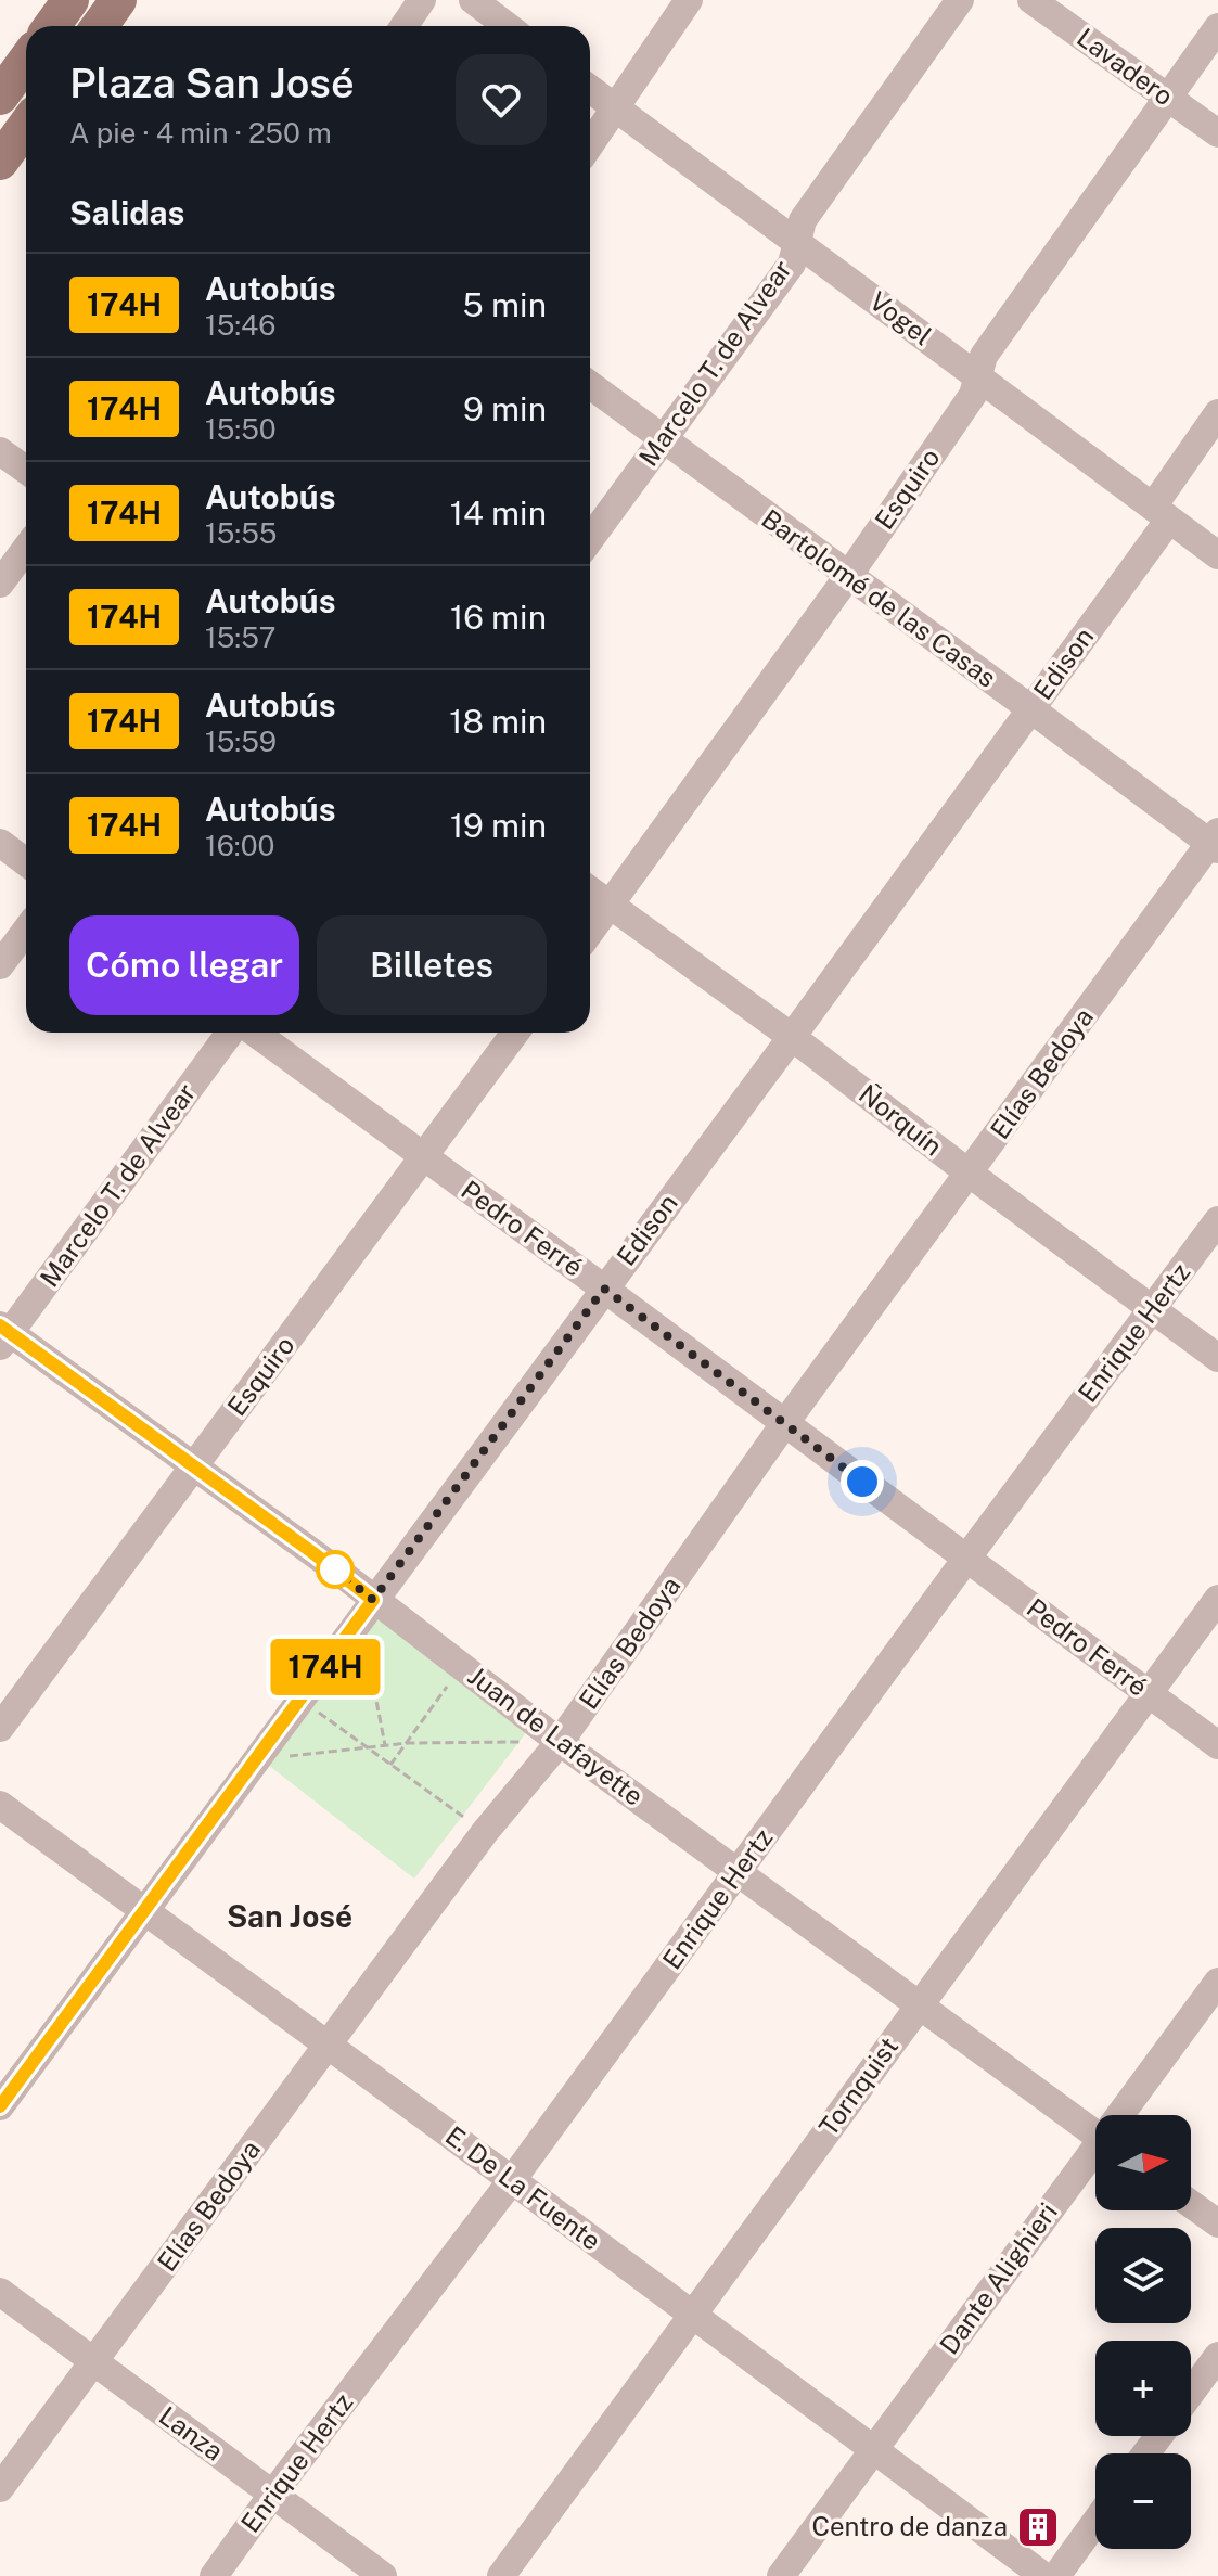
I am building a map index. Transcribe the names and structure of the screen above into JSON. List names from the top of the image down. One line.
{"streets":{"street":["Lavadero","Vogel","Marcelo T. de Alvear","Esquiro","Bartolomé de las Casas","Edison","Elías Bedoya","Ñorquín","Pedro Ferré","Enrique Hertz","Juan de Lafayette","Tornquist","E. De La Fuente","Dante Alighieri","Lanza"]},"crossings":[["Lavadero","Esquiro"],["Vogel","Marcelo T. de Alvear"],["Vogel","Esquiro"],["Vogel","Edison"],["Marcelo T. de Alvear","Bartolomé de las Casas"],["Marcelo T. de Alvear","Juan de Lafayette"],["Esquiro","Bartolomé de las Casas"],["Esquiro","Ñorquín"],["Esquiro","Pedro Ferré"],["Esquiro","Juan de Lafayette"],["Bartolomé de las Casas","Edison"],["Bartolomé de las Casas","Elías Bedoya"],["Edison","Ñorquín"],["Edison","Pedro Ferré"],["Edison","Juan de Lafayette"],["Edison","E. De La Fuente"],["Elías Bedoya","Ñorquín"],["Elías Bedoya","Pedro Ferré"],["Elías Bedoya","Juan de Lafayette"],["Elías Bedoya","E. De La Fuente"],["Elías Bedoya","Lanza"],["Ñorquín","Enrique Hertz"],["Pedro Ferré","Enrique Hertz"],["Pedro Ferré","Tornquist"],["Enrique Hertz","Juan de Lafayette"],["Enrique Hertz","E. De La Fuente"],["Enrique Hertz","Lanza"],["Juan de Lafayette","Tornquist"],["Tornquist","E. De La Fuente"],["E. De La Fuente","Dante Alighieri"]],"districts":["San José"],"places":{"building":["Centro de danza"]},"lines":["bus line 174H"],"north":"right","page":{"on_map":"174H","heading":[["Plaza San José","A pie · 4 min · 250 m"],"Salidas"],"list":[{"mark":"174H","name":"Autobús","note":"15:46","value":"5 min"},{"mark":"174H","name":"Autobús","note":"15:50","value":"9 min"},{"mark":"174H","name":"Autobús","note":"15:55","value":"14 min"},{"mark":"174H","name":"Autobús","note":"15:57","value":"16 min"},{"mark":"174H","name":"Autobús","note":"15:59","value":"18 min"},{"mark":"174H","name":"Autobús","note":"16:00","value":"19 min"}],"buttons":["Cómo llegar","Billetes"],"map_buttons":["+","−"]}}
